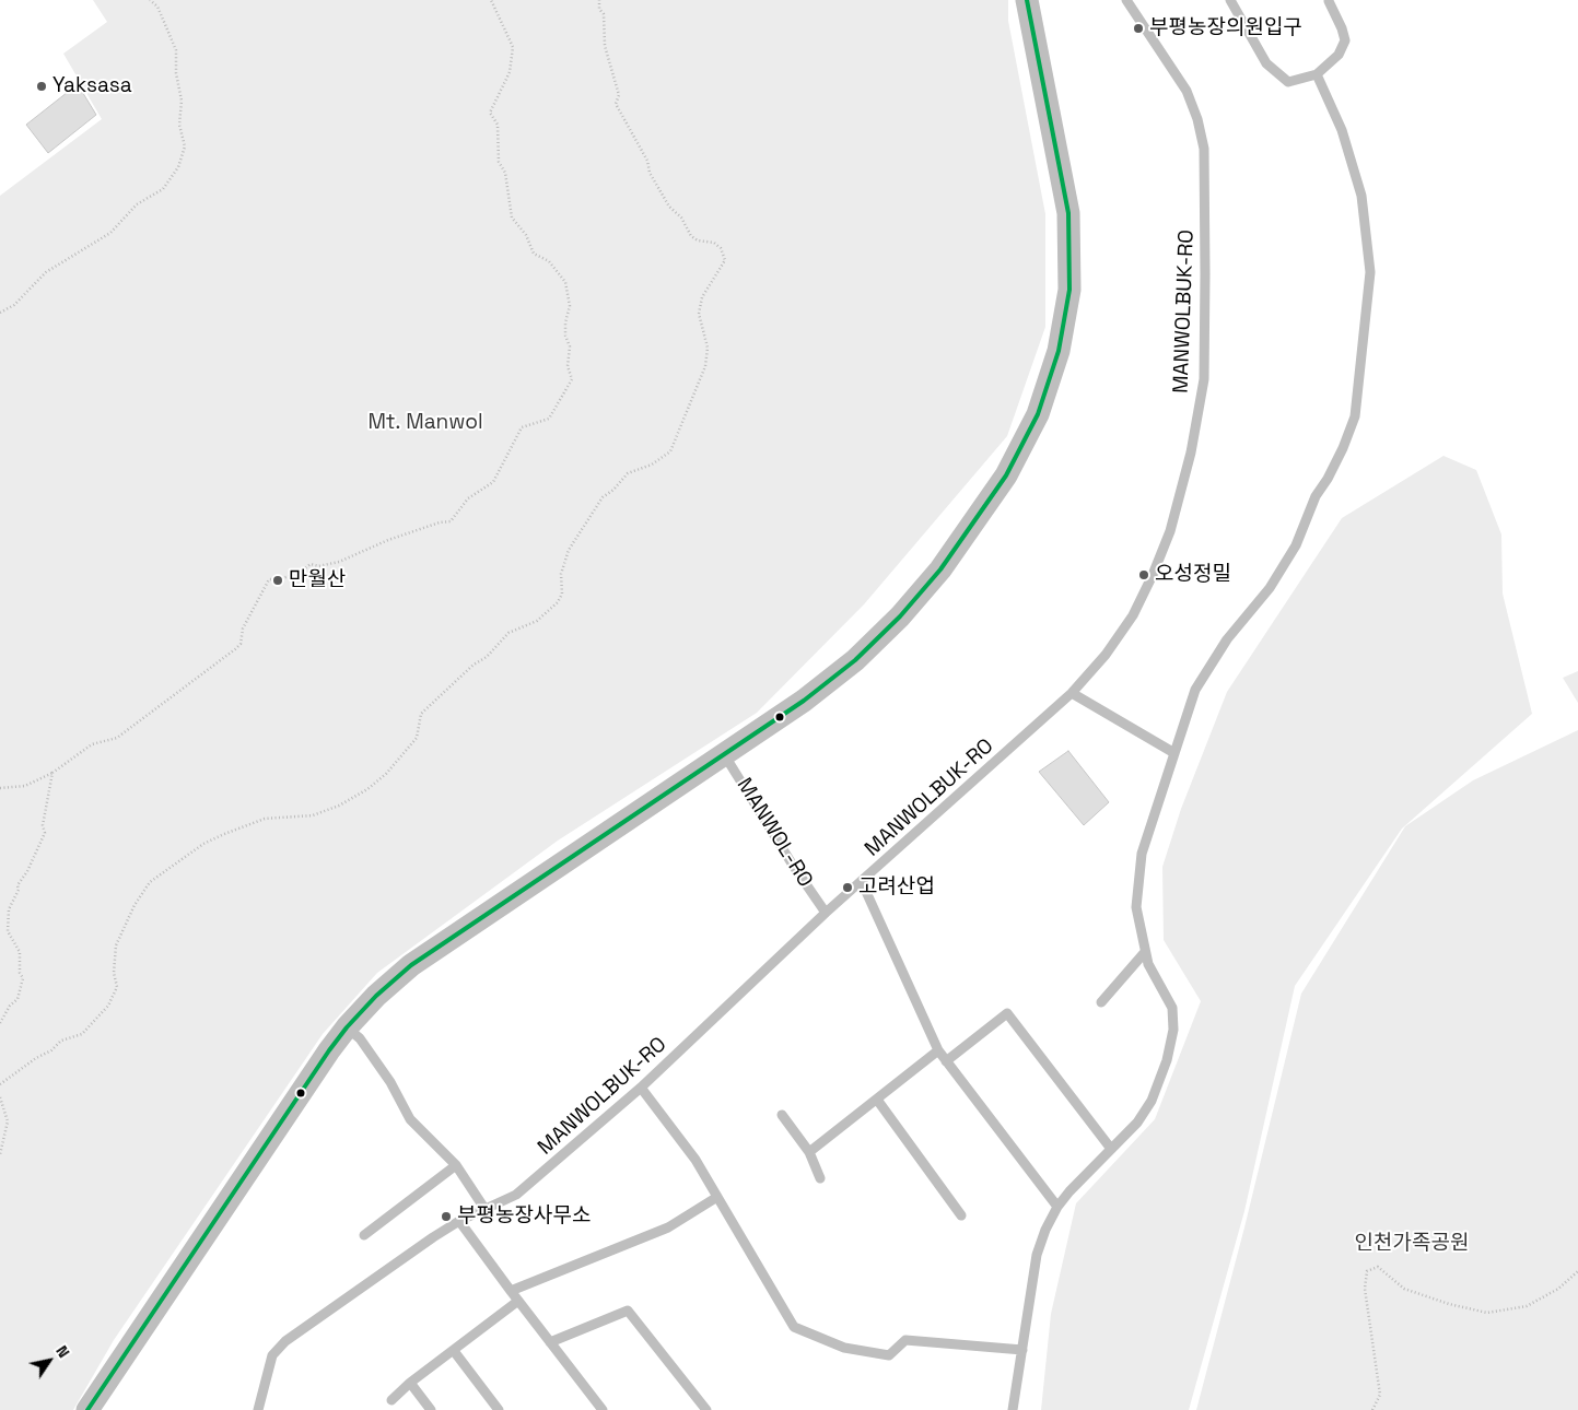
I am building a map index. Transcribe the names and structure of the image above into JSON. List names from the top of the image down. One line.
{"streets":{"lane":["MANWOLBUK-RO","MANWOL-RO"]},"crossings":[["MANWOLBUK-RO","MANWOL-RO"]],"parks":["Mt. Manwol","인천가족공원"],"places":["부평농장의원입구","Yaksasa","오성정밀","만월산","고려산업","부평농장사무소"],"north":"top right"}
